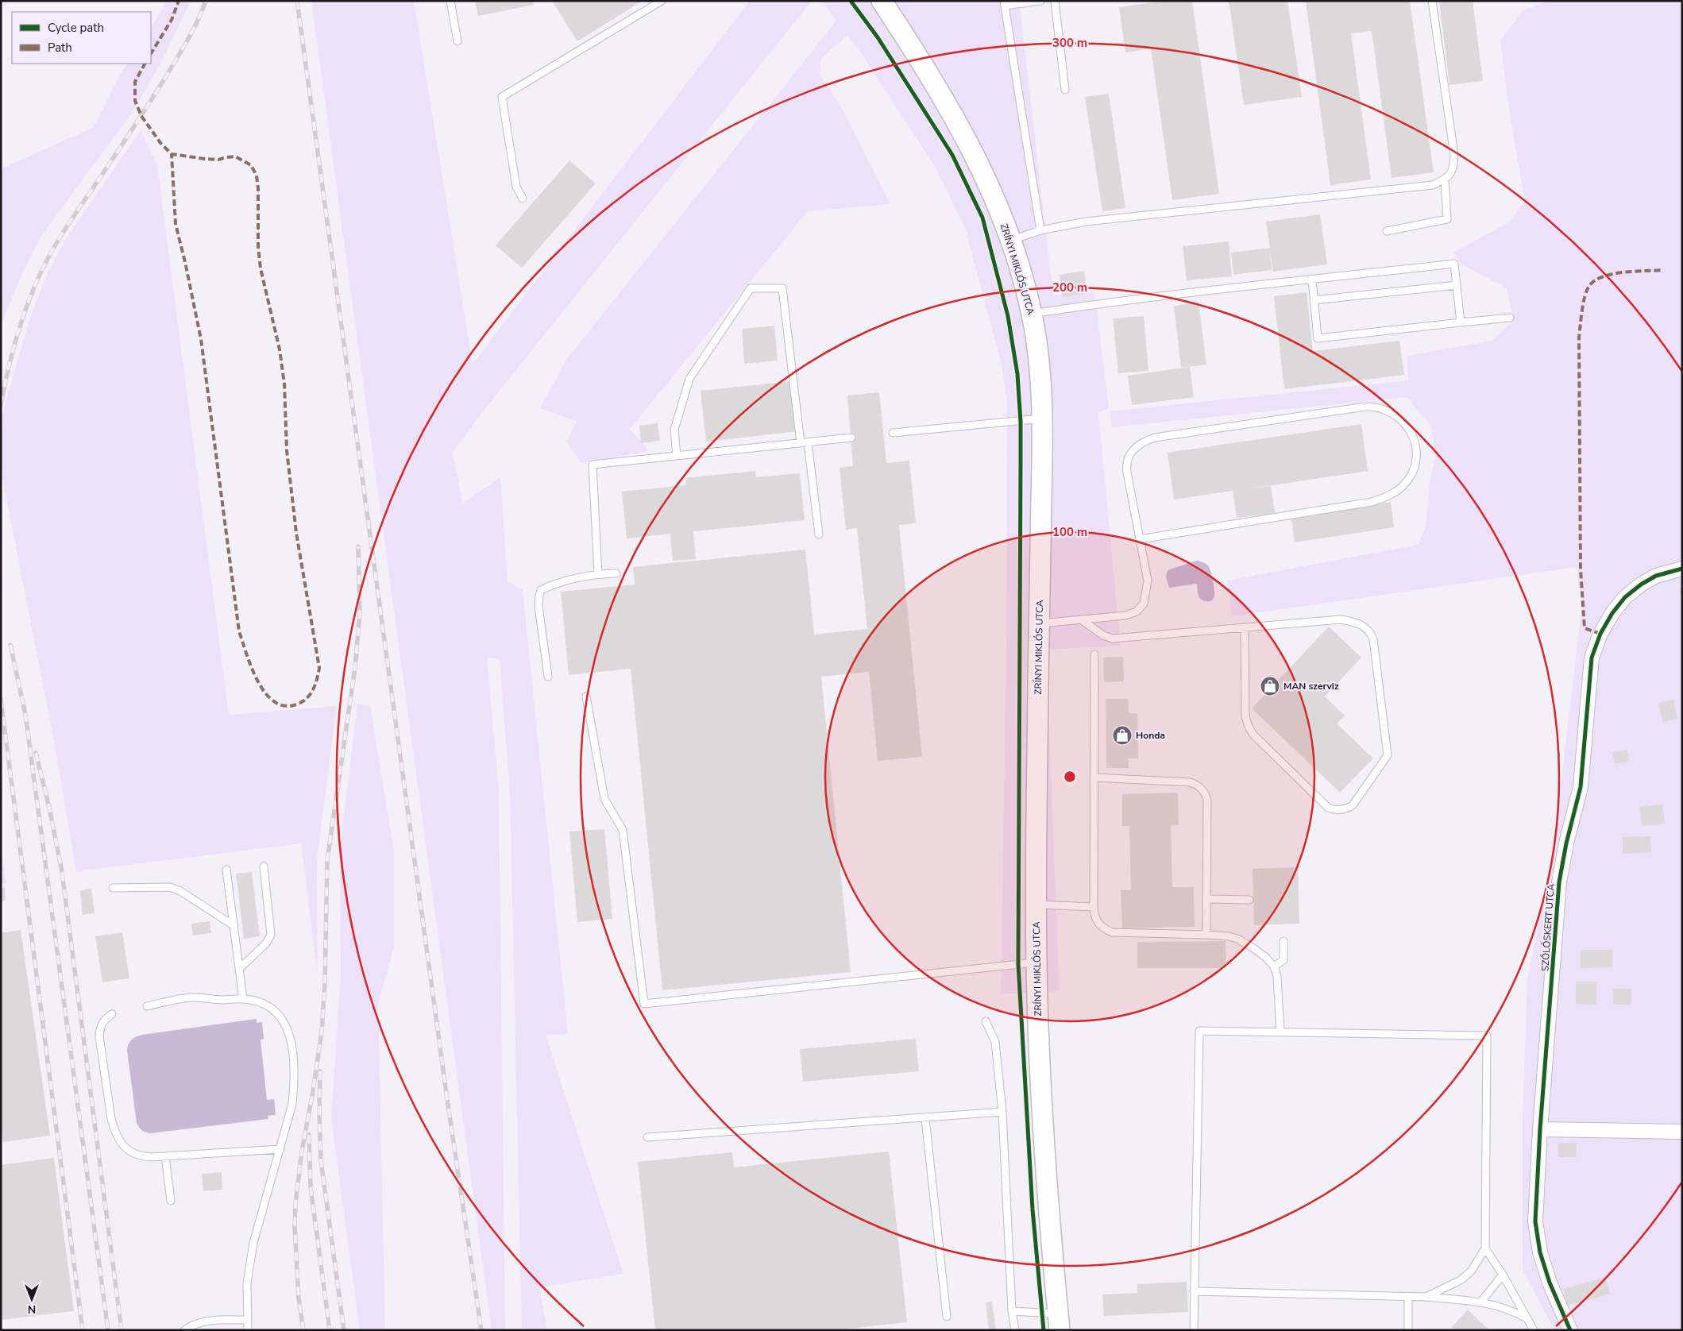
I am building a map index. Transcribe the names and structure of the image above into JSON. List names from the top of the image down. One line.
{"streets":{"main road":["ZRÍNYI MIKLÓS UTCA"],"street":["SZŐLŐSKERT UTCA"]},"places":{"shop":["MAN szerviz","Honda"]},"legend":["Cycle path","Path"],"north":"bottom","rings":["300 m","200 m","100 m"]}
